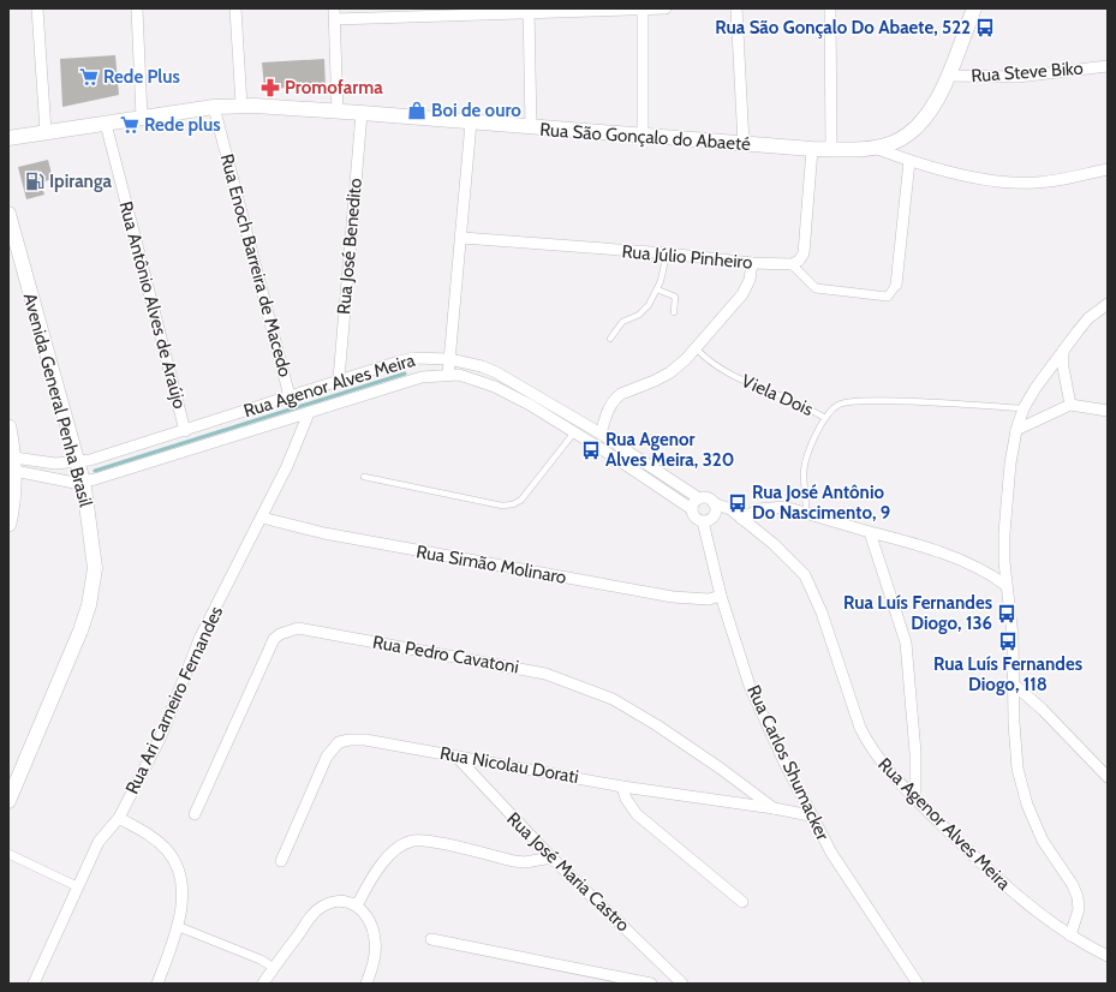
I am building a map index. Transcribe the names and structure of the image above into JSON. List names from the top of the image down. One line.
{"streets":{"street":["Rua Steve Biko","Rua São Gonçalo do Abaeté","Rua José Benedito","Rua Júlio Pinheiro","Rua Enoch Barreira de Macedo","Rua Antônio Alves de Araújo","Rua Agenor Alves Meira","Avenida General Penha Brasil","Rua Simão Molinaro","Rua Pedro Cavatoni","Rua Ari Carneiro Fernandes","Rua Carlos Shumacker","Rua Nicolau Dorati","Rua José Maria Castro"],"lane":["Viela Dois"]},"crossings":[["Rua Steve Biko","Rua São Gonçalo do Abaeté"],["Rua São Gonçalo do Abaeté","Rua José Benedito"],["Rua São Gonçalo do Abaeté","Rua Enoch Barreira de Macedo"],["Rua São Gonçalo do Abaeté","Rua Antônio Alves de Araújo"],["Rua José Benedito","Rua Agenor Alves Meira"],["Rua Enoch Barreira de Macedo","Rua Agenor Alves Meira"],["Rua Antônio Alves de Araújo","Rua Agenor Alves Meira"],["Rua Agenor Alves Meira","Avenida General Penha Brasil"],["Rua Agenor Alves Meira","Rua Ari Carneiro Fernandes"],["Rua Agenor Alves Meira","Rua Carlos Shumacker"],["Rua Simão Molinaro","Rua Ari Carneiro Fernandes"],["Rua Simão Molinaro","Rua Carlos Shumacker"],["Rua Pedro Cavatoni","Rua Nicolau Dorati"],["Rua Carlos Shumacker","Rua Nicolau Dorati"],["Rua Nicolau Dorati","Rua José Maria Castro"]],"places":{"bus stop":["Rua São Gonçalo Do Abaete, 522","Rua Agenor Alves Meira, 320","Rua José Antônio Do Nascimento, 9","Rua Luís Fernandes Diogo, 136","Rua Luís Fernandes Diogo, 118"],"supermarket":["Rede Plus","Rede plus"],"pharmacy":["Promofarma"],"shop":["Boi de ouro"],"fuel station":["Ipiranga"]}}
